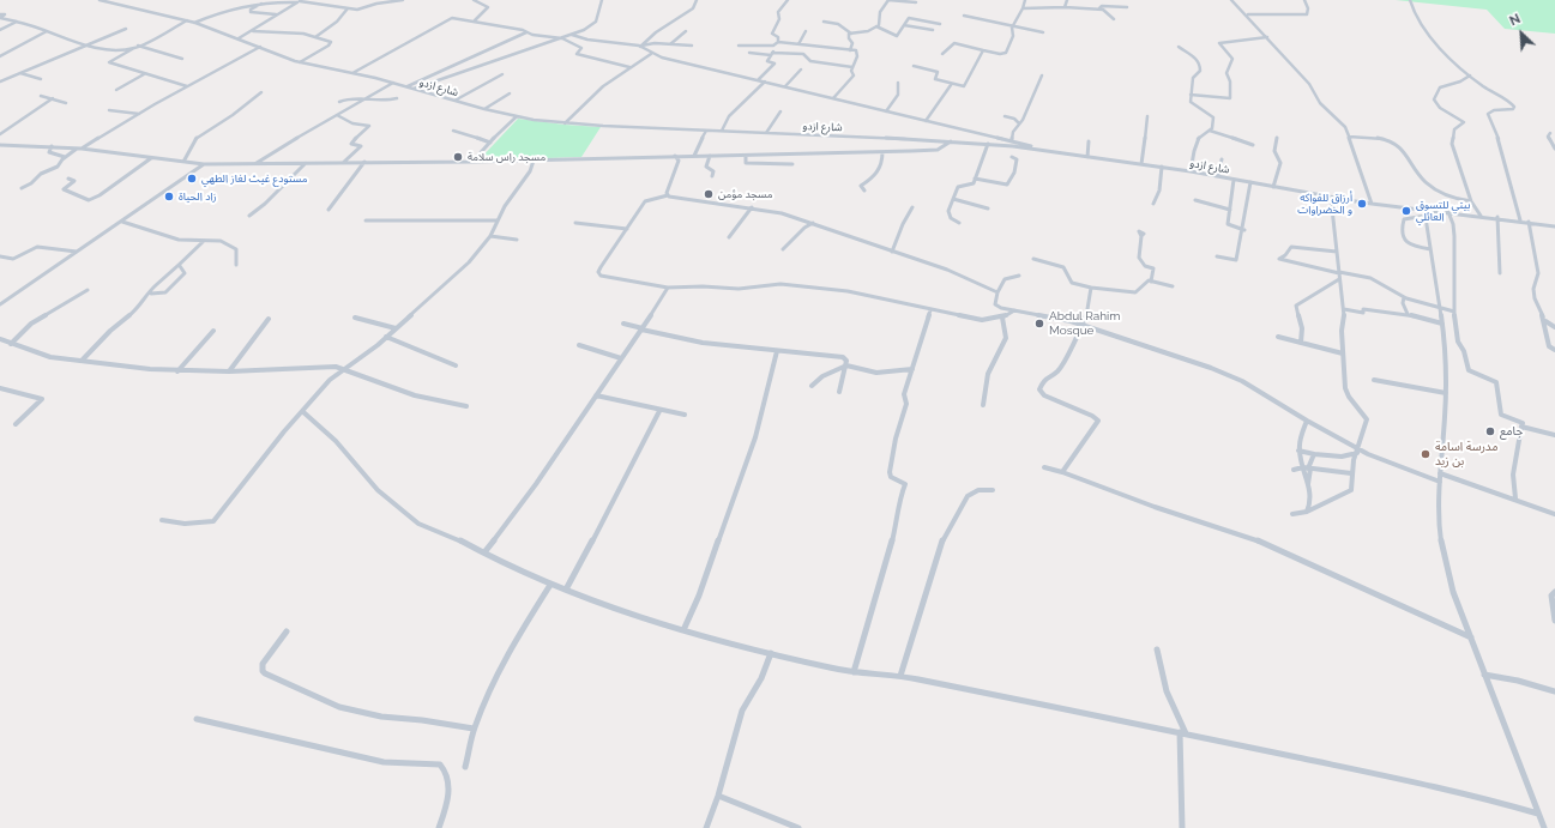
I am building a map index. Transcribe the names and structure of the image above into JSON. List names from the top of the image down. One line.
{"streets":{"street":["شارع ازدو"]},"places":["مسجد راس سلامة","مستودع غيث لغاز الطهي","مسجد مؤمن","زاد الحياة","أرزاق للفواكه و الخضراوات","بيتي للتسوق العائلي","Abdul Rahim Mosque","جامع","مدرسة اسامة بن زيد"],"north":"top left"}
